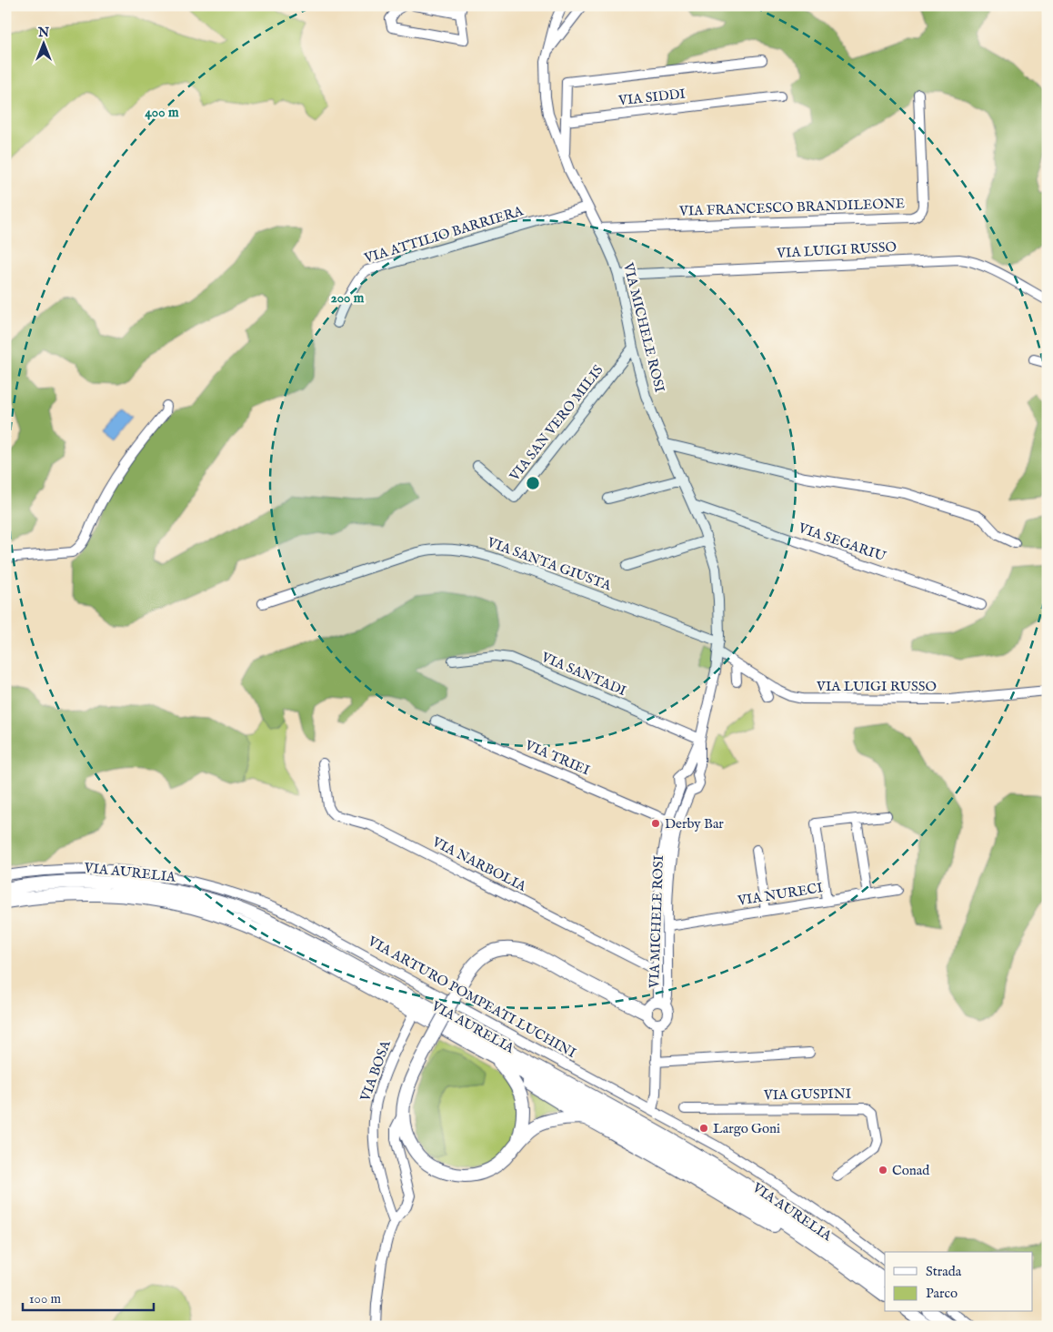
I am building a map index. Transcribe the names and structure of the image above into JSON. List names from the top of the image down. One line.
{"streets":{"highway":["VIA AURELIA"],"street":["VIA SIDDI","VIA FRANCESCO BRANDILEONE","VIA ATTILIO BARRIERA","VIA LUIGI RUSSO","VIA MICHELE ROSI","VIA SAN VERO MILIS","VIA SEGARIU","VIA SANTA GIUSTA","VIA SANTADI","VIA TRIEI","VIA NARBOLIA","VIA NURECI","VIA ARTURO POMPEATI LUCHINI","VIA BOSA","VIA GUSPINI"]},"crossings":[["VIA FRANCESCO BRANDILEONE","VIA MICHELE ROSI"],["VIA ATTILIO BARRIERA","VIA MICHELE ROSI"],["VIA LUIGI RUSSO","VIA MICHELE ROSI"],["VIA MICHELE ROSI","VIA SAN VERO MILIS"],["VIA MICHELE ROSI","VIA SEGARIU"],["VIA MICHELE ROSI","VIA SANTA GIUSTA"],["VIA MICHELE ROSI","VIA SANTADI"],["VIA MICHELE ROSI","VIA TRIEI"],["VIA MICHELE ROSI","VIA NARBOLIA"],["VIA MICHELE ROSI","VIA NURECI"],["VIA AURELIA","VIA BOSA"]],"places":["Derby Bar","Largo Goni","Conad"],"legend":["Strada","Parco"],"scale_bar":"100 m","north":"top","rings":["400 m","200 m"]}
